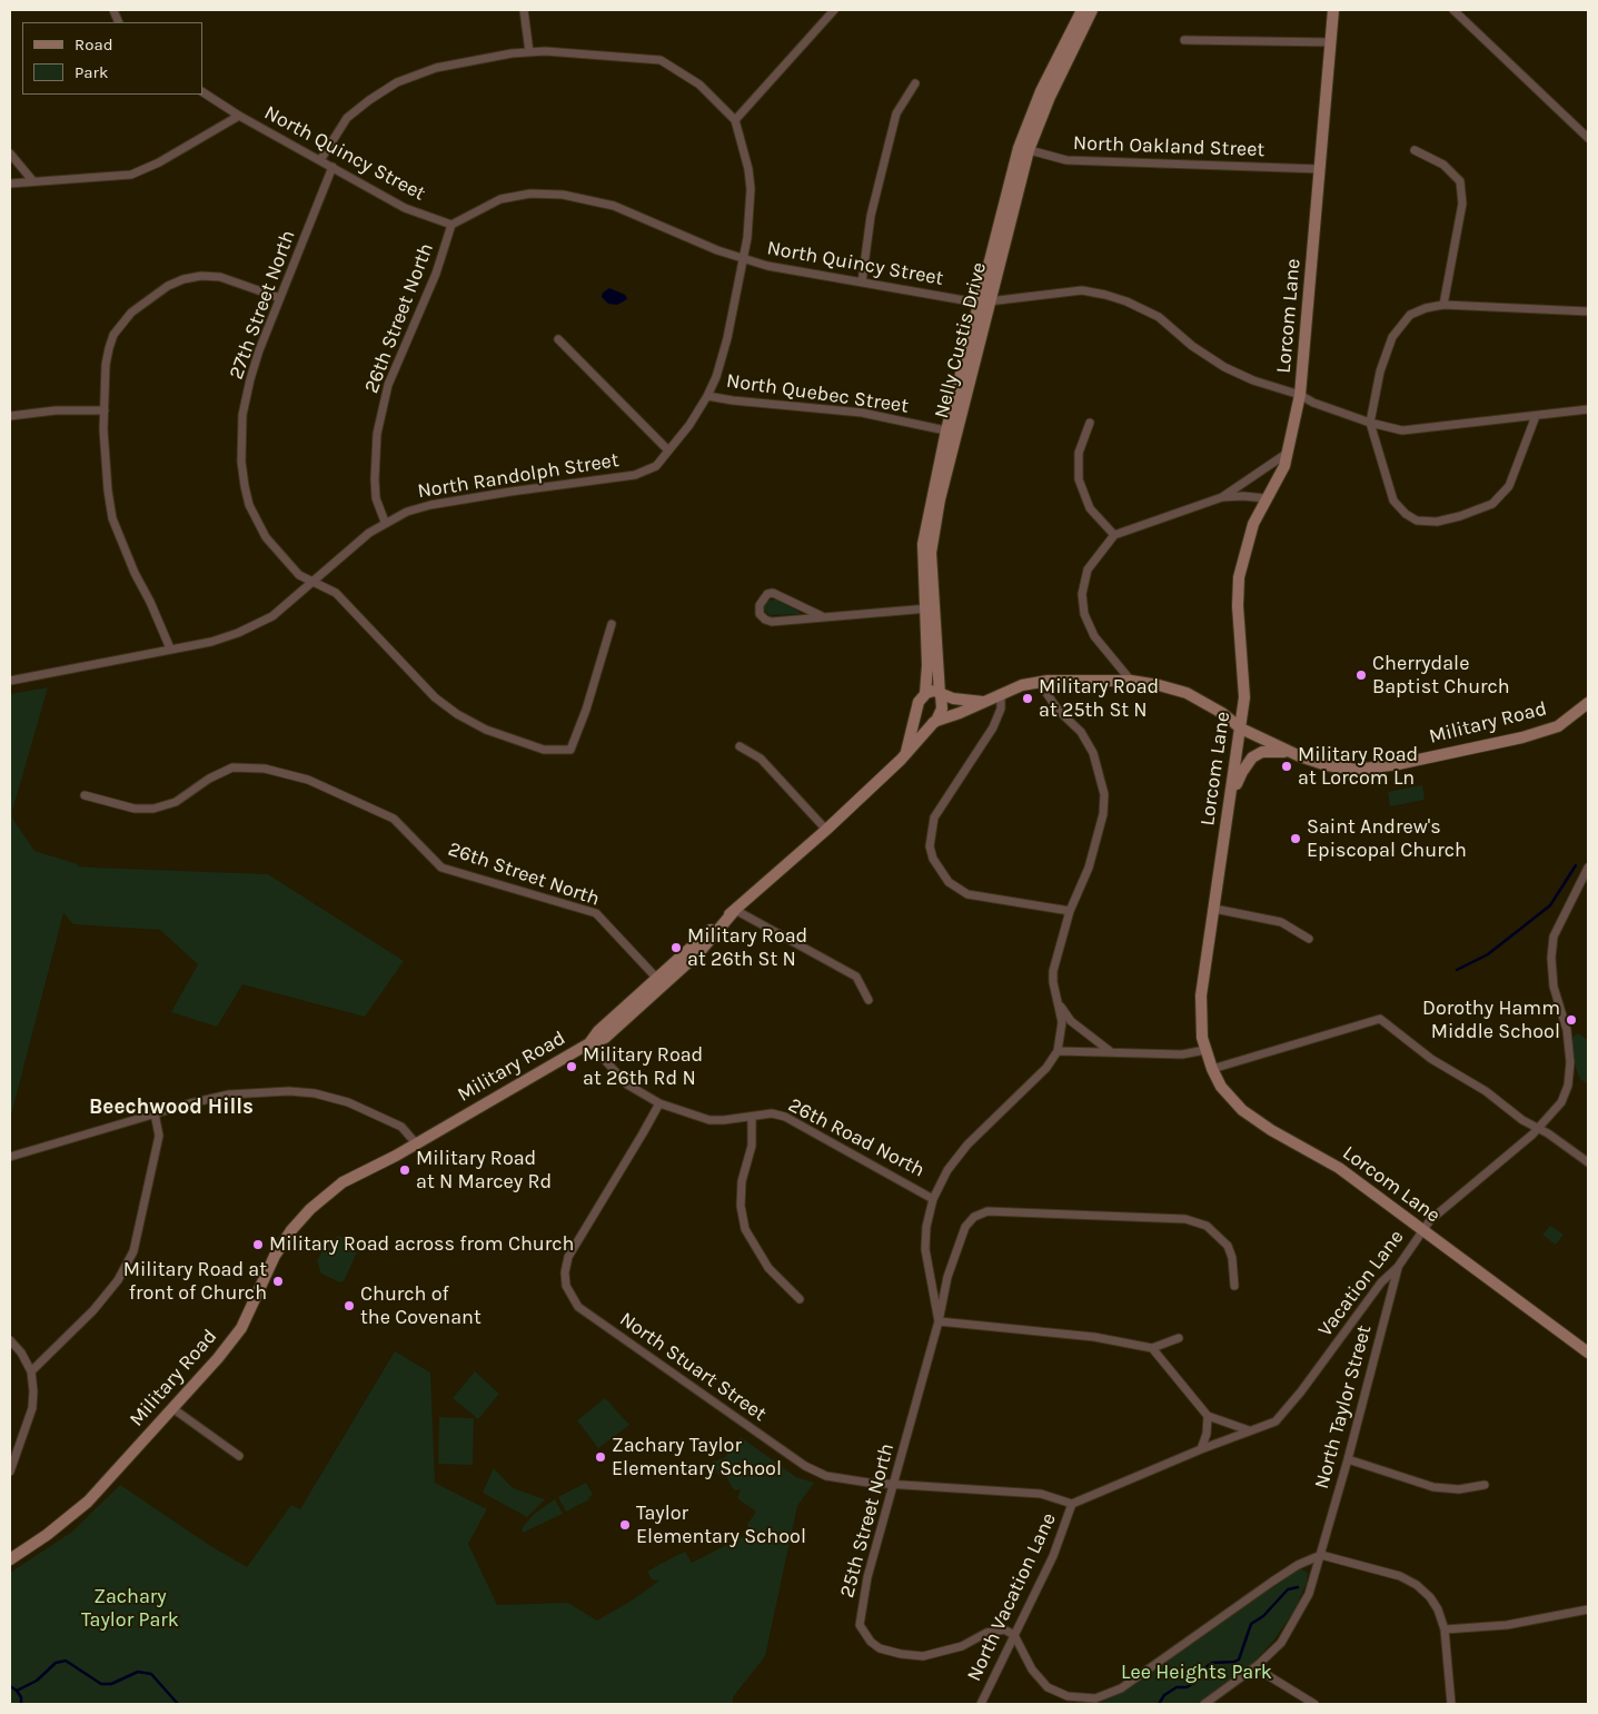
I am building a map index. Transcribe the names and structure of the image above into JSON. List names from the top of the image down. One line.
{"streets":{"street":["North Oakland Street","North Quincy Street","27th Street North","Lorcom Lane","26th Street North","Nelly Custis Drive","North Quebec Street","North Randolph Street","Military Road","26th Road North","Vacation Lane","North Stuart Street","North Taylor Street","25th Street North","North Vacation Lane"]},"crossings":[["North Oakland Street","Lorcom Lane"],["North Oakland Street","Nelly Custis Drive"],["North Quincy Street","27th Street North"],["North Quincy Street","Lorcom Lane"],["North Quincy Street","26th Street North"],["North Quincy Street","Nelly Custis Drive"],["27th Street North","North Randolph Street"],["Lorcom Lane","Military Road"],["Lorcom Lane","Vacation Lane"],["26th Street North","North Randolph Street"],["26th Street North","Military Road"],["Nelly Custis Drive","North Quebec Street"],["Nelly Custis Drive","Military Road"],["Military Road","26th Road North"],["26th Road North","North Stuart Street"],["26th Road North","25th Street North"],["Vacation Lane","North Stuart Street"],["Vacation Lane","North Taylor Street"],["Vacation Lane","North Vacation Lane"],["North Stuart Street","25th Street North"],["North Stuart Street","North Vacation Lane"],["25th Street North","North Vacation Lane"]],"districts":["Beechwood Hills"],"parks":["Zachary Taylor Park","Lee Heights Park"],"places":["Cherrydale Baptist Church","Military Road at 25th St N","Military Road at Lorcom Ln","Saint Andrew's Episcopal Church","Military Road at 26th St N","Dorothy Hamm Middle School","Military Road at 26th Rd N","Military Road at N Marcey Rd","Military Road across from Church","Military Road at front of Church","Church of the Covenant","Zachary Taylor Elementary School","Taylor Elementary School"],"legend":["Road","Park"]}
